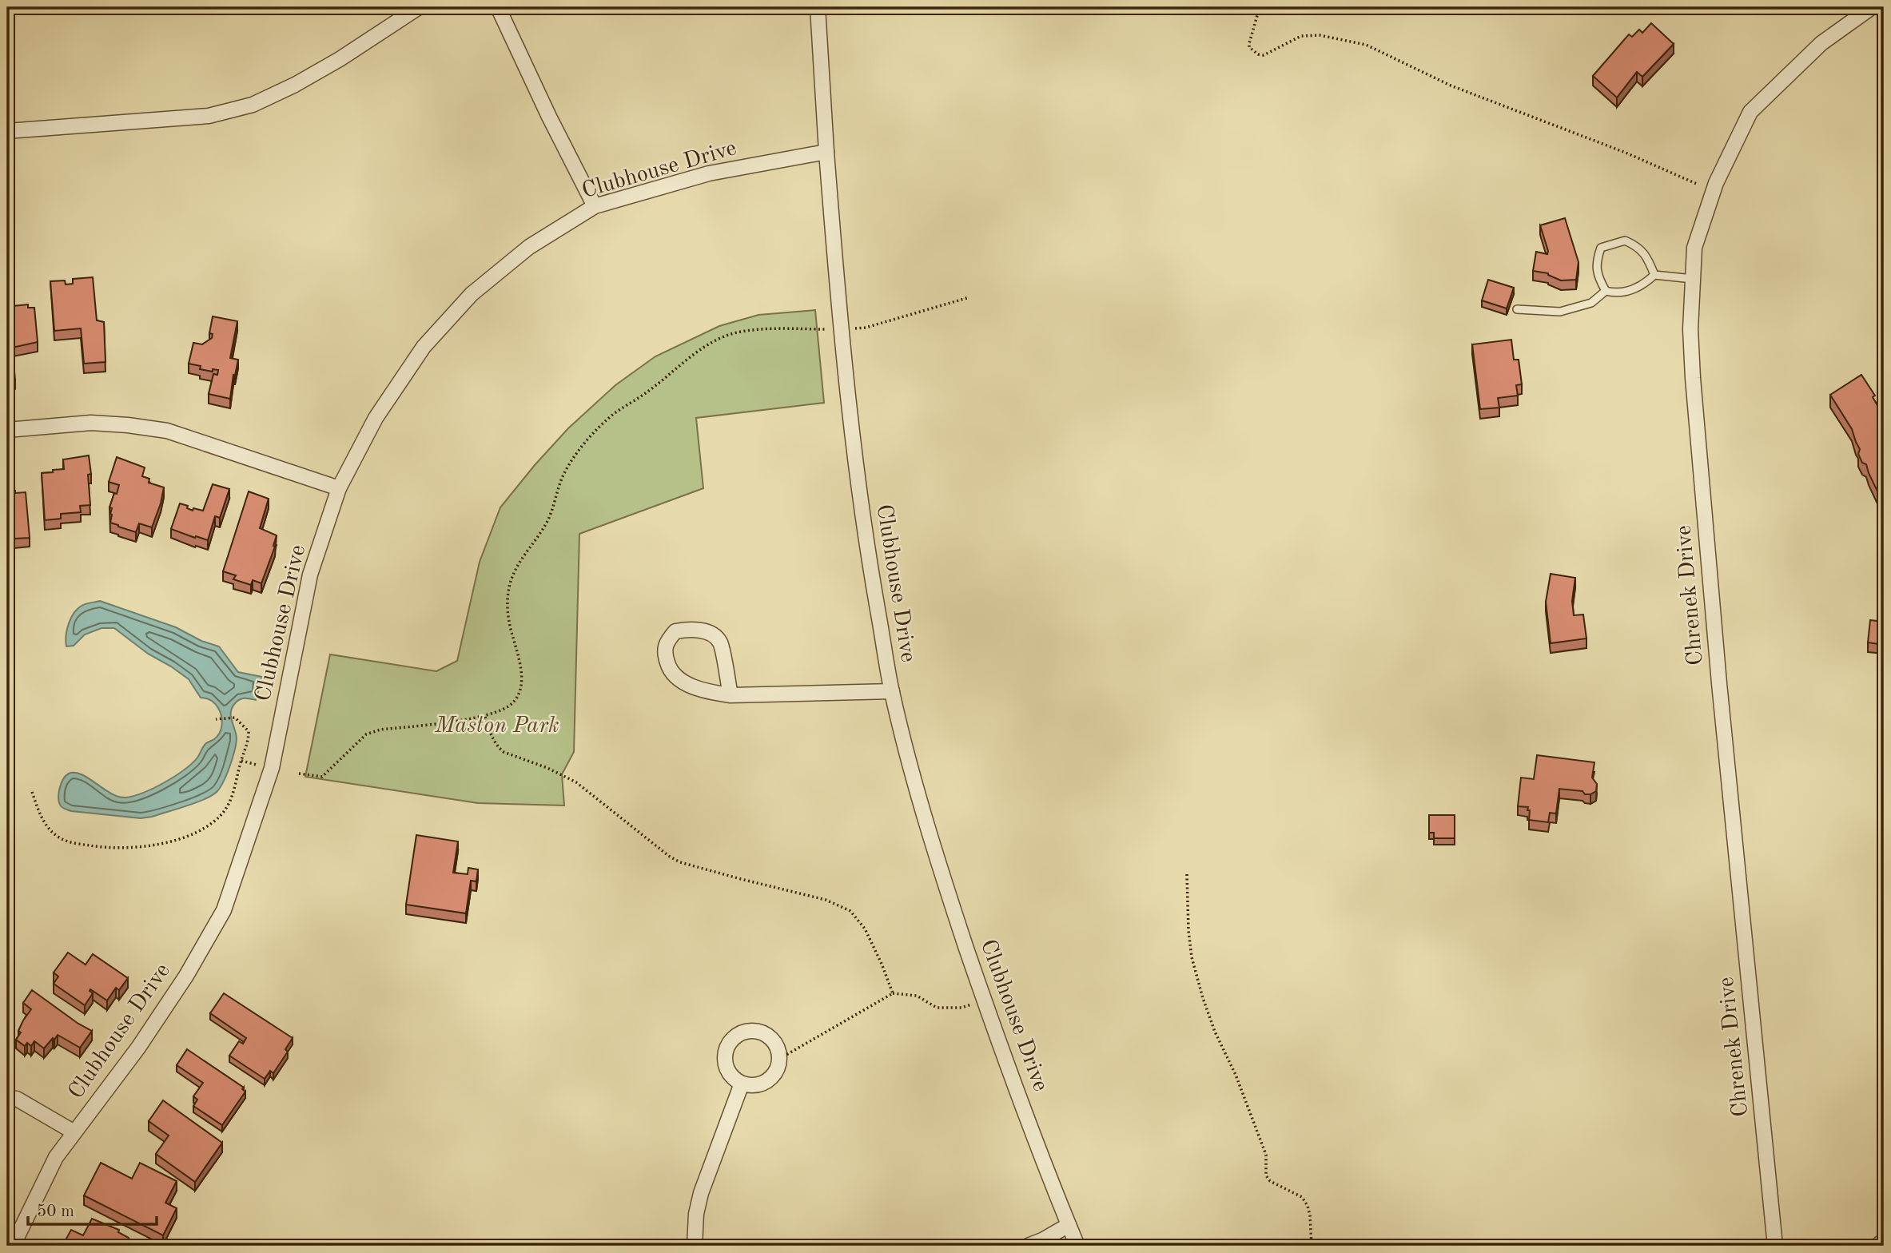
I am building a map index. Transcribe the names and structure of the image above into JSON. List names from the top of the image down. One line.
{"streets":{"street":["Clubhouse Drive","Chrenek Drive"]},"parks":["Maston Park"],"scale_bar":"50 m"}
